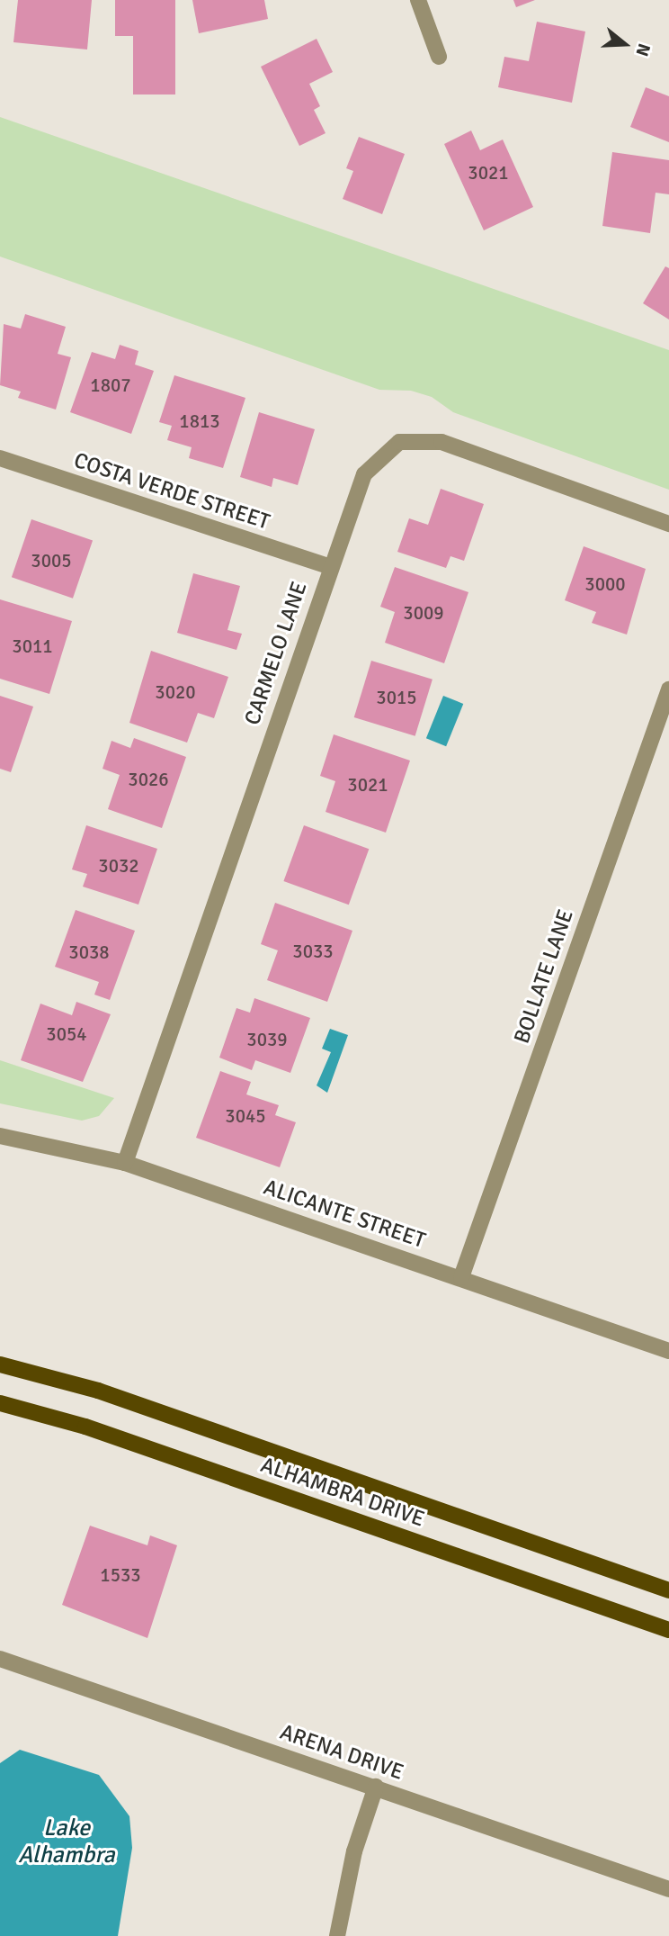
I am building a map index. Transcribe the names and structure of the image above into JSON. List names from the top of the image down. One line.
{"streets":{"main road":["ALHAMBRA DRIVE"],"street":["COSTA VERDE STREET","CARMELO LANE","BOLLATE LANE","ALICANTE STREET","ARENA DRIVE"]},"crossings":[["COSTA VERDE STREET","CARMELO LANE"],["CARMELO LANE","ALICANTE STREET"],["BOLLATE LANE","ALICANTE STREET"]],"water":["Lake Alhambra"],"house_numbers":["3021","1807","1813","3005","3000","3009","3011","3020","3015","3026","3021","3032","3033","3038","3054","3039","3045","1533"],"north":"right"}
